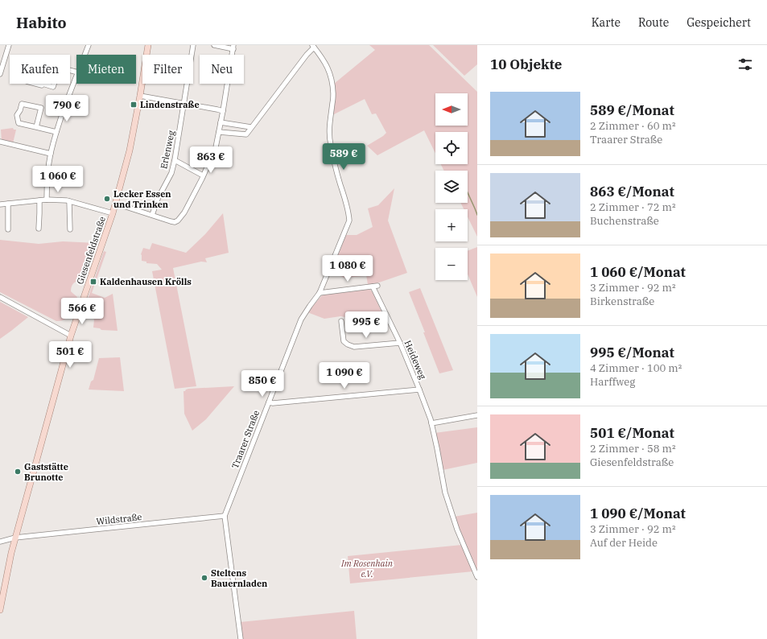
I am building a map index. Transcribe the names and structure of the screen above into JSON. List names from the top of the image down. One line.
{"streets":{"main road":["Giesenfeldstraße"],"street":["Erlenweg","Heideweg","Traarer Straße","Wildstraße"]},"crossings":[["Giesenfeldstraße","Wildstraße"],["Heideweg","Traarer Straße"],["Traarer Straße","Wildstraße"]],"parks":["Im Rosenhain e.V."],"places":{"transit":["Lindenstraße","Kaldenhausen Krölls"],"other":["Lecker Essen und Trinken","Gaststätte Brunotte","Steltens Bauernladen"]},"north":"left","page":{"header":"Habito","nav":["Karte","Route","Gespeichert"],"heading":"10 Objekte","chip":["Kaufen","Mieten","Filter","Neu"],"list":[{"name":"589 €/Monat","note":"2 Zimmer · 60 m² · Traarer Straße"},{"name":"863 €/Monat","note":"2 Zimmer · 72 m² · Buchenstraße"},{"name":"1 060 €/Monat","note":"3 Zimmer · 92 m² · Birkenstraße"},{"name":"995 €/Monat","note":"4 Zimmer · 100 m² · Harffweg"},{"name":"501 €/Monat","note":"2 Zimmer · 58 m² · Giesenfeldstraße"},{"name":"1 090 €/Monat","note":"3 Zimmer · 92 m² · Auf der Heide"}],"map_buttons":["+","−"],"price":["790 €","589 €","863 €","1 060 €","1 080 €","566 €","995 €","501 €","1 090 €","850 €"]}}
